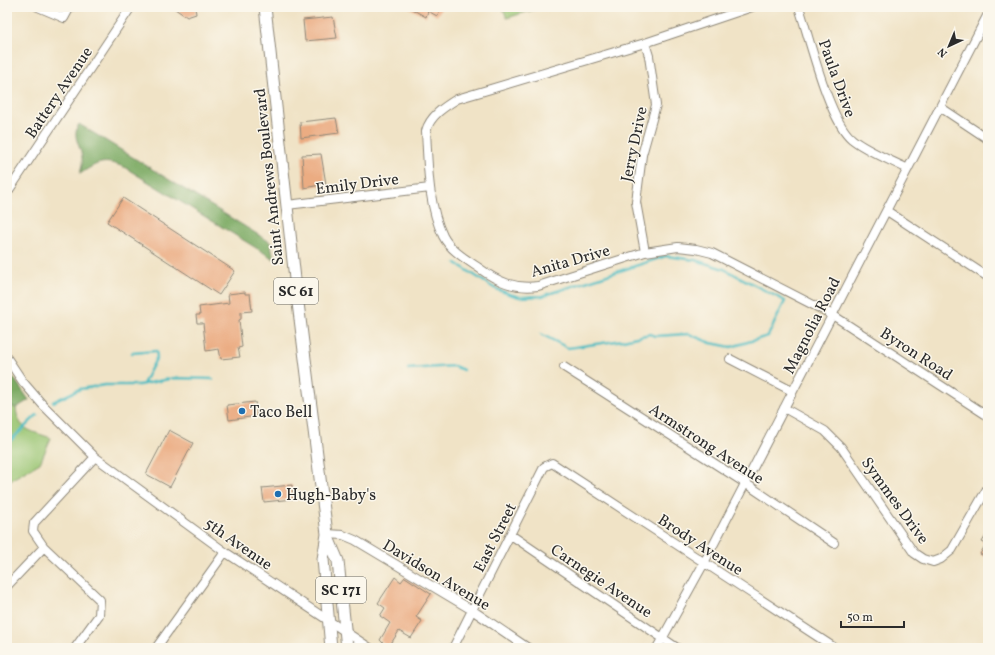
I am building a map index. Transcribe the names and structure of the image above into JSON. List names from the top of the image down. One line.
{"streets":{"main road":["Saint Andrews Boulevard","SC 61","SC 171"],"street":["Paula Drive","Battery Avenue","Jerry Drive","Emily Drive","Anita Drive","Magnolia Road","Byron Road","Armstrong Avenue","Symmes Drive","East Street","5th Avenue","Brody Avenue","Davidson Avenue","Carnegie Avenue"]},"crossings":[["Paula Drive","Magnolia Road"],["Jerry Drive","Anita Drive"],["Saint Andrews Boulevard","Emily Drive"],["Saint Andrews Boulevard","5th Avenue"],["Saint Andrews Boulevard","Davidson Avenue"],["Emily Drive","Anita Drive"],["Anita Drive","Magnolia Road"],["Anita Drive","Byron Road"],["Magnolia Road","Byron Road"],["Magnolia Road","Armstrong Avenue"],["Magnolia Road","Symmes Drive"],["Magnolia Road","Brody Avenue"],["Magnolia Road","Carnegie Avenue"],["East Street","Brody Avenue"],["East Street","Davidson Avenue"],["East Street","Carnegie Avenue"]],"places":["Taco Bell","Hugh-Baby's"],"scale_bar":"50 m","north":"bottom left"}
